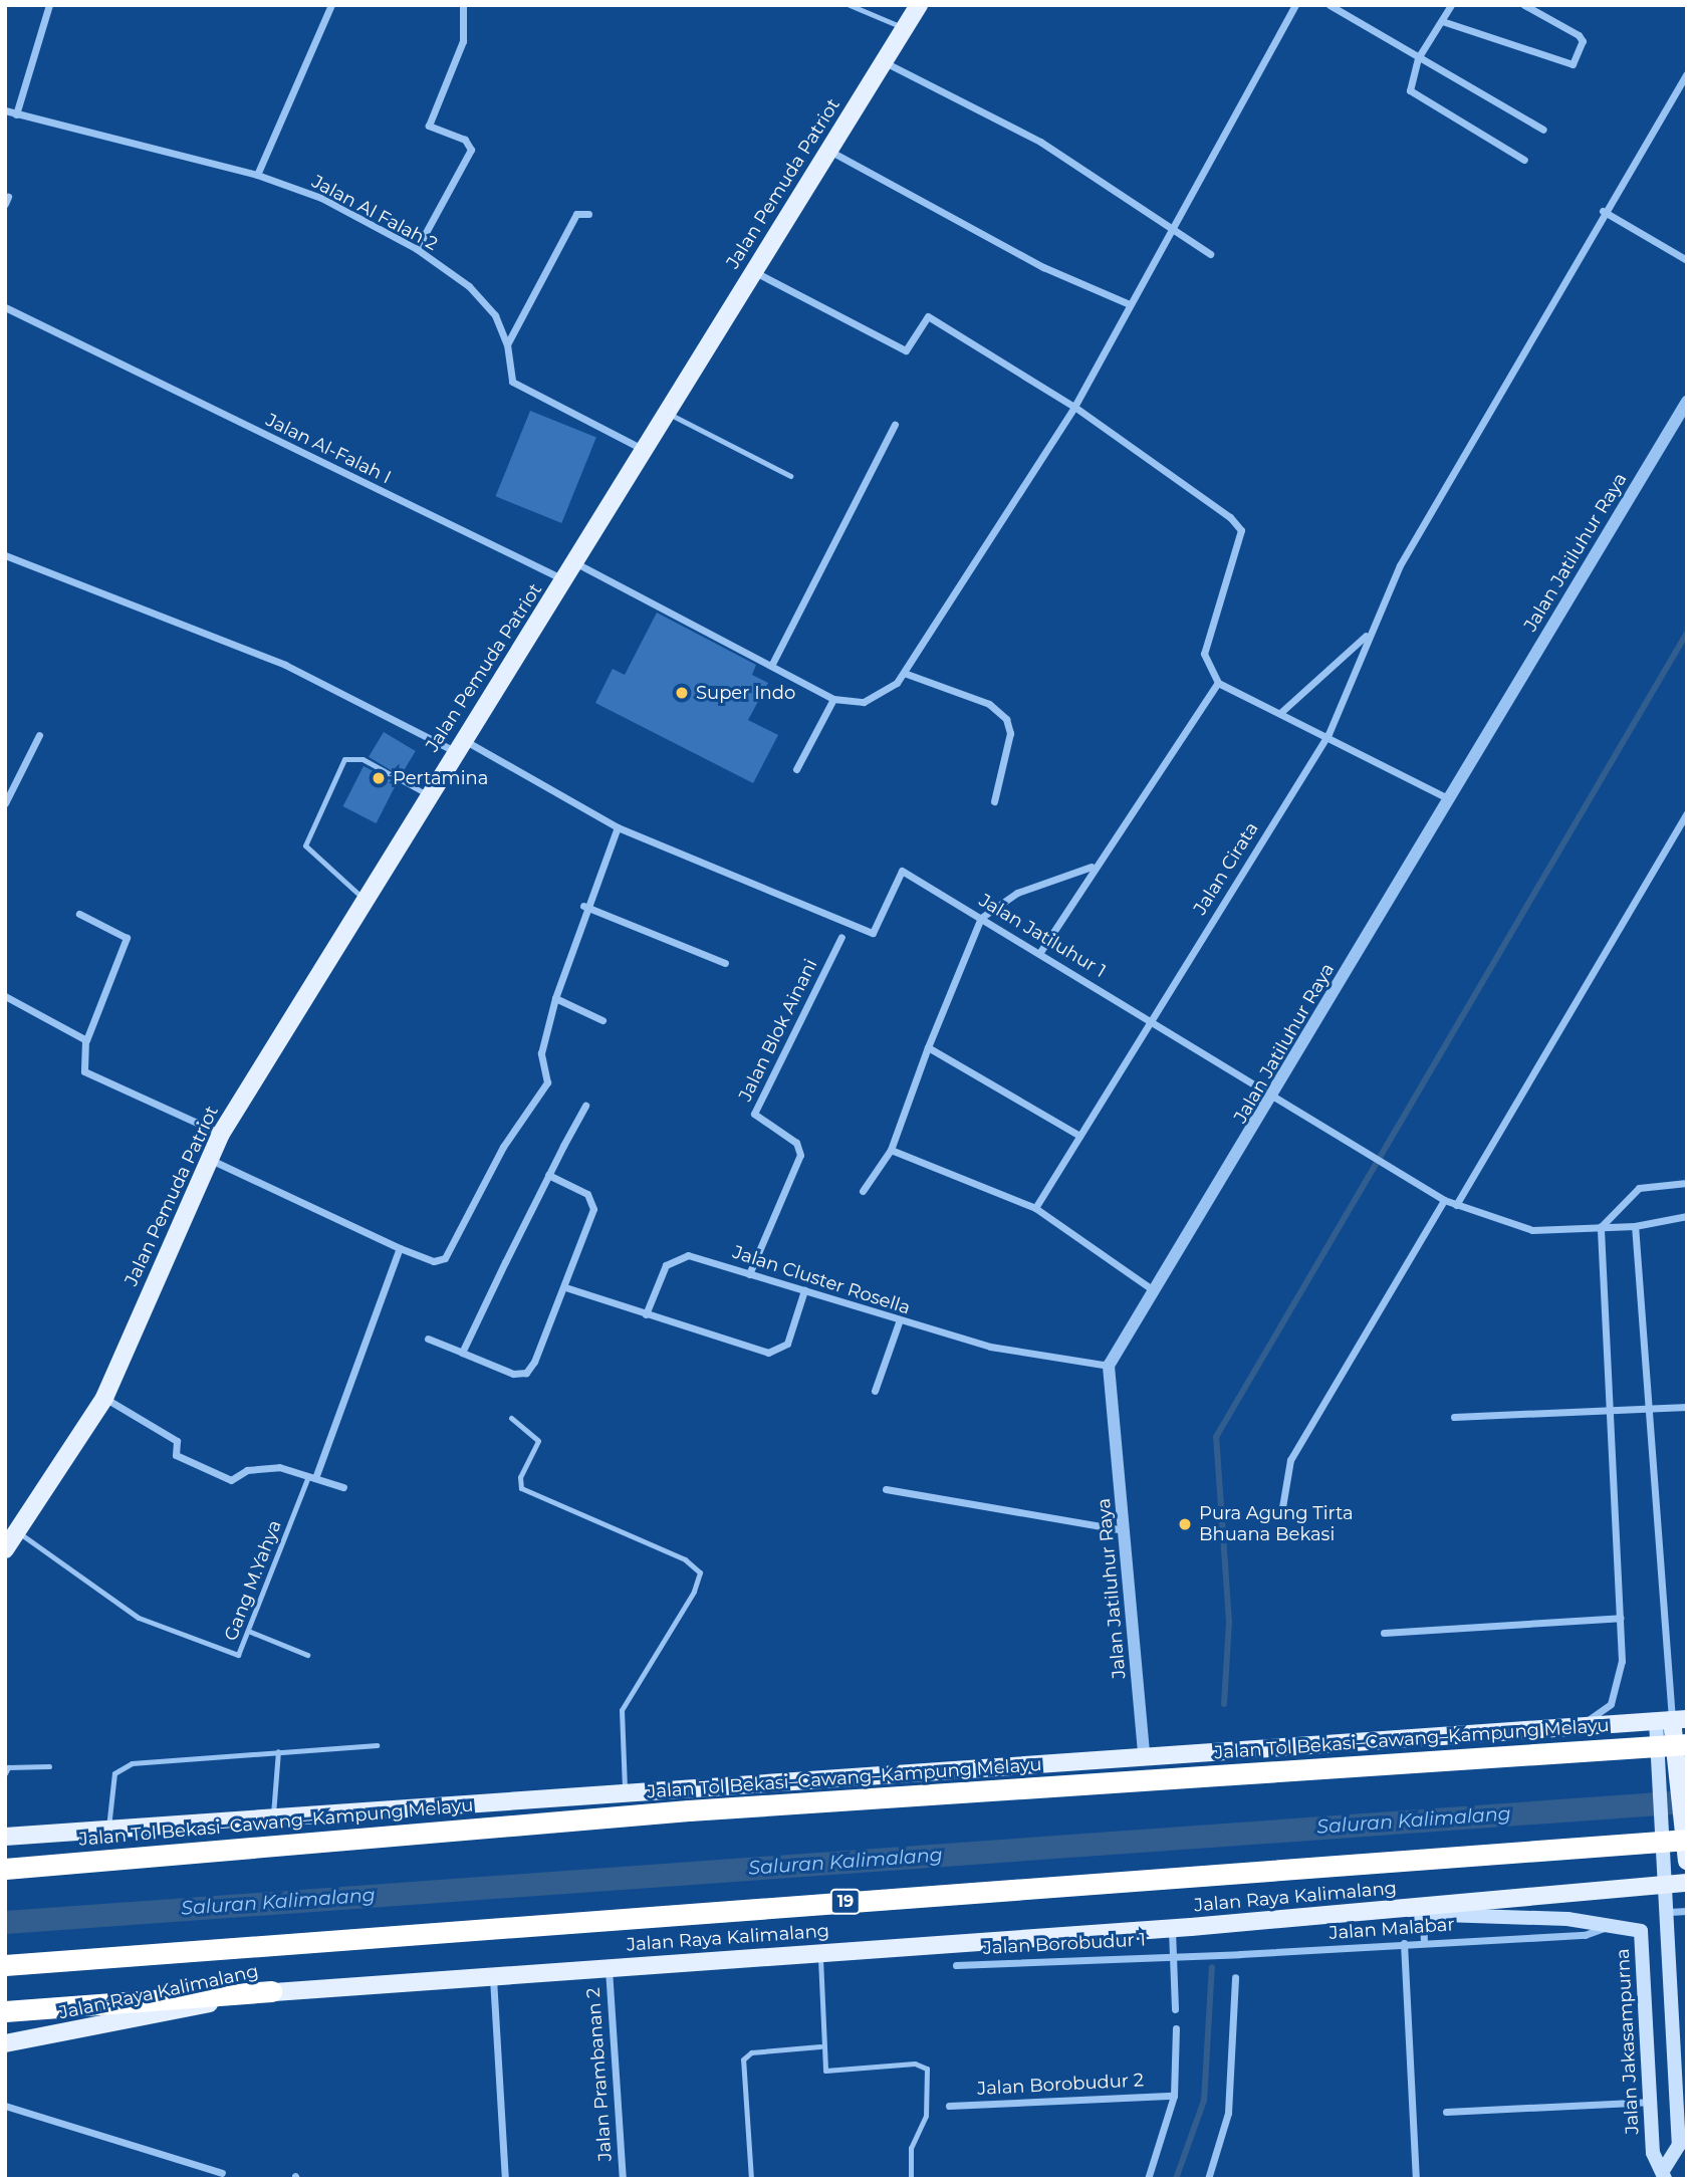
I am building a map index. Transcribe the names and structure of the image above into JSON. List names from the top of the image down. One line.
{"streets":{"highway":["Jalan Tol Bekasi–Cawang–Kampung Melayu","19"],"main road":["Jalan Pemuda Patriot","Jalan Raya Kalimalang","Jalan Jakasampurna"],"street":["Jalan Al Falah 2","Jalan Al-Falah I","Jalan Jatiluhur Raya","Jalan Cirata","Jalan Jatiluhur 1","Jalan Blok Ainani","Jalan Cluster Rosella","Jalan Malabar","Jalan Borobudur 1","Jalan Prambanan 2","Jalan Borobudur 2"],"lane":["Gang M.Yahya"]},"crossings":[["Jalan Pemuda Patriot","Jalan Al Falah 2"],["Jalan Pemuda Patriot","Jalan Al-Falah I"],["Jalan Pemuda Patriot","Jalan Jatiluhur 1"],["Jalan Pemuda Patriot","Gang M.Yahya"],["Jalan Jatiluhur Raya","Jalan Jatiluhur 1"],["Jalan Jatiluhur Raya","Jalan Cluster Rosella"],["Jalan Cirata","Jalan Jatiluhur 1"],["Jalan Blok Ainani","Jalan Cluster Rosella"],["Jalan Raya Kalimalang","Jalan Jakasampurna"],["Jalan Raya Kalimalang","Jalan Prambanan 2"],["19","Jalan Jakasampurna"],["Jalan Malabar","Jalan Borobudur 1"],["Jalan Malabar","Jalan Jakasampurna"]],"water":["Saluran Kalimalang"],"places":["Super Indo","Pertamina","Pura Agung Tirta Bhuana Bekasi"]}
